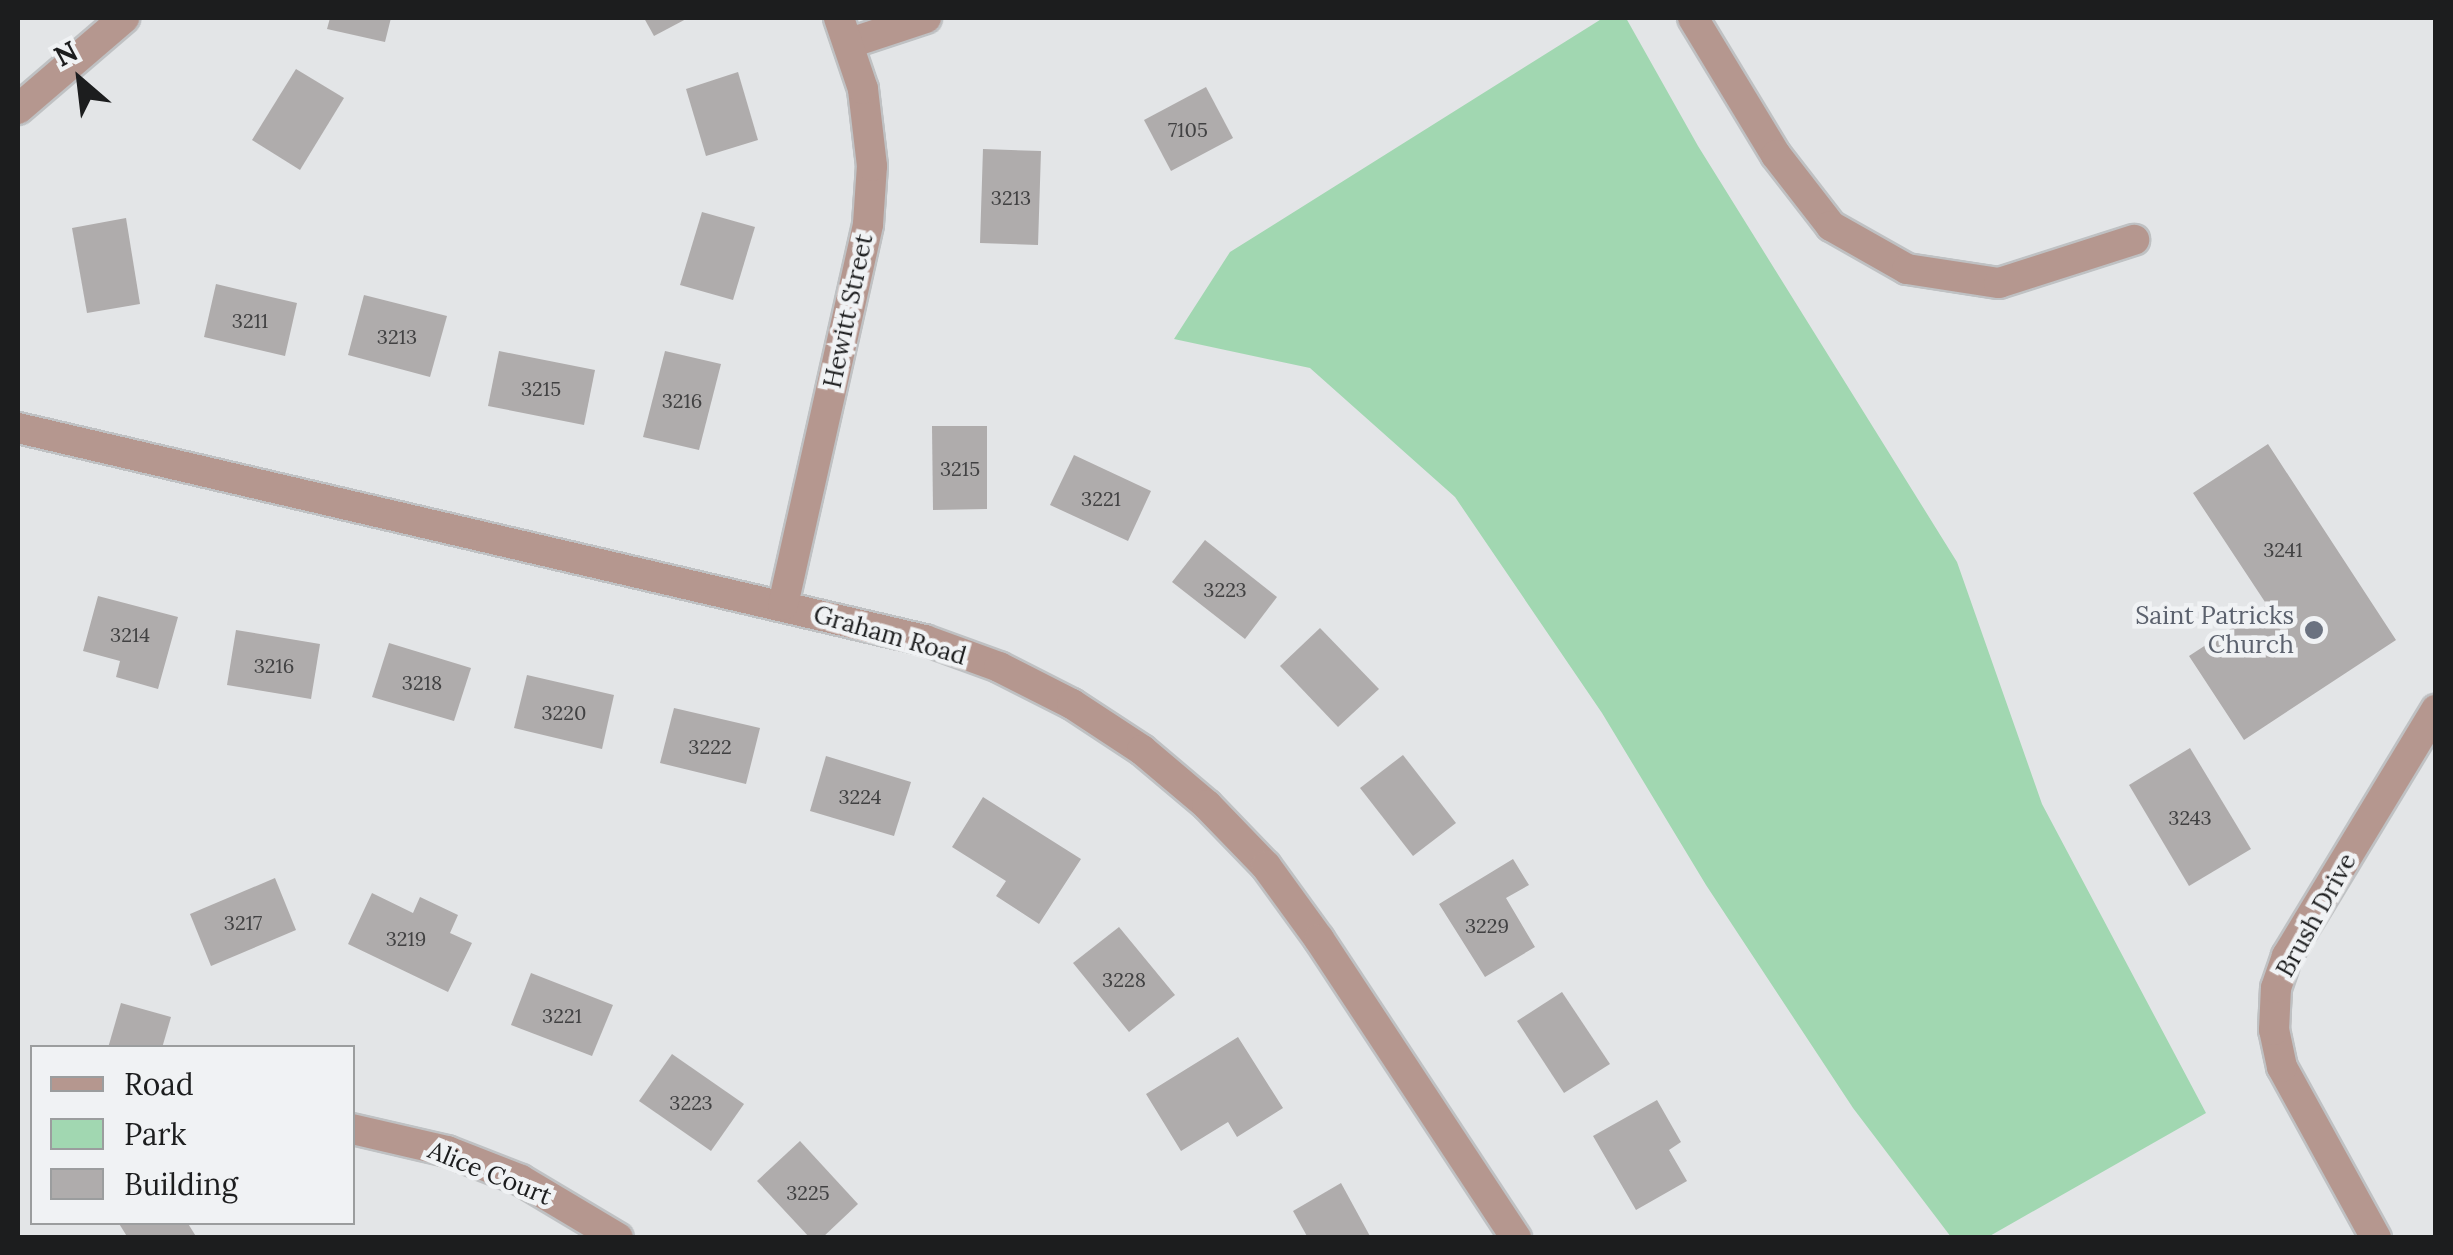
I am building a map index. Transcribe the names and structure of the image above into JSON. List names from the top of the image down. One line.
{"streets":{"street":["Hewitt Street","Graham Road","Brush Drive","Alice Court"]},"crossings":[["Hewitt Street","Graham Road"]],"places":["Saint Patricks Church"],"house_numbers":["7105","3213","3211","3213","3215","3216","3215","3221","3241","3223","3214","3216","3218","3220","3222","3224","3243","3217","3229","3219","3228","3221","3223","3225"],"legend":["Road","Park","Building"],"north":"top left"}
